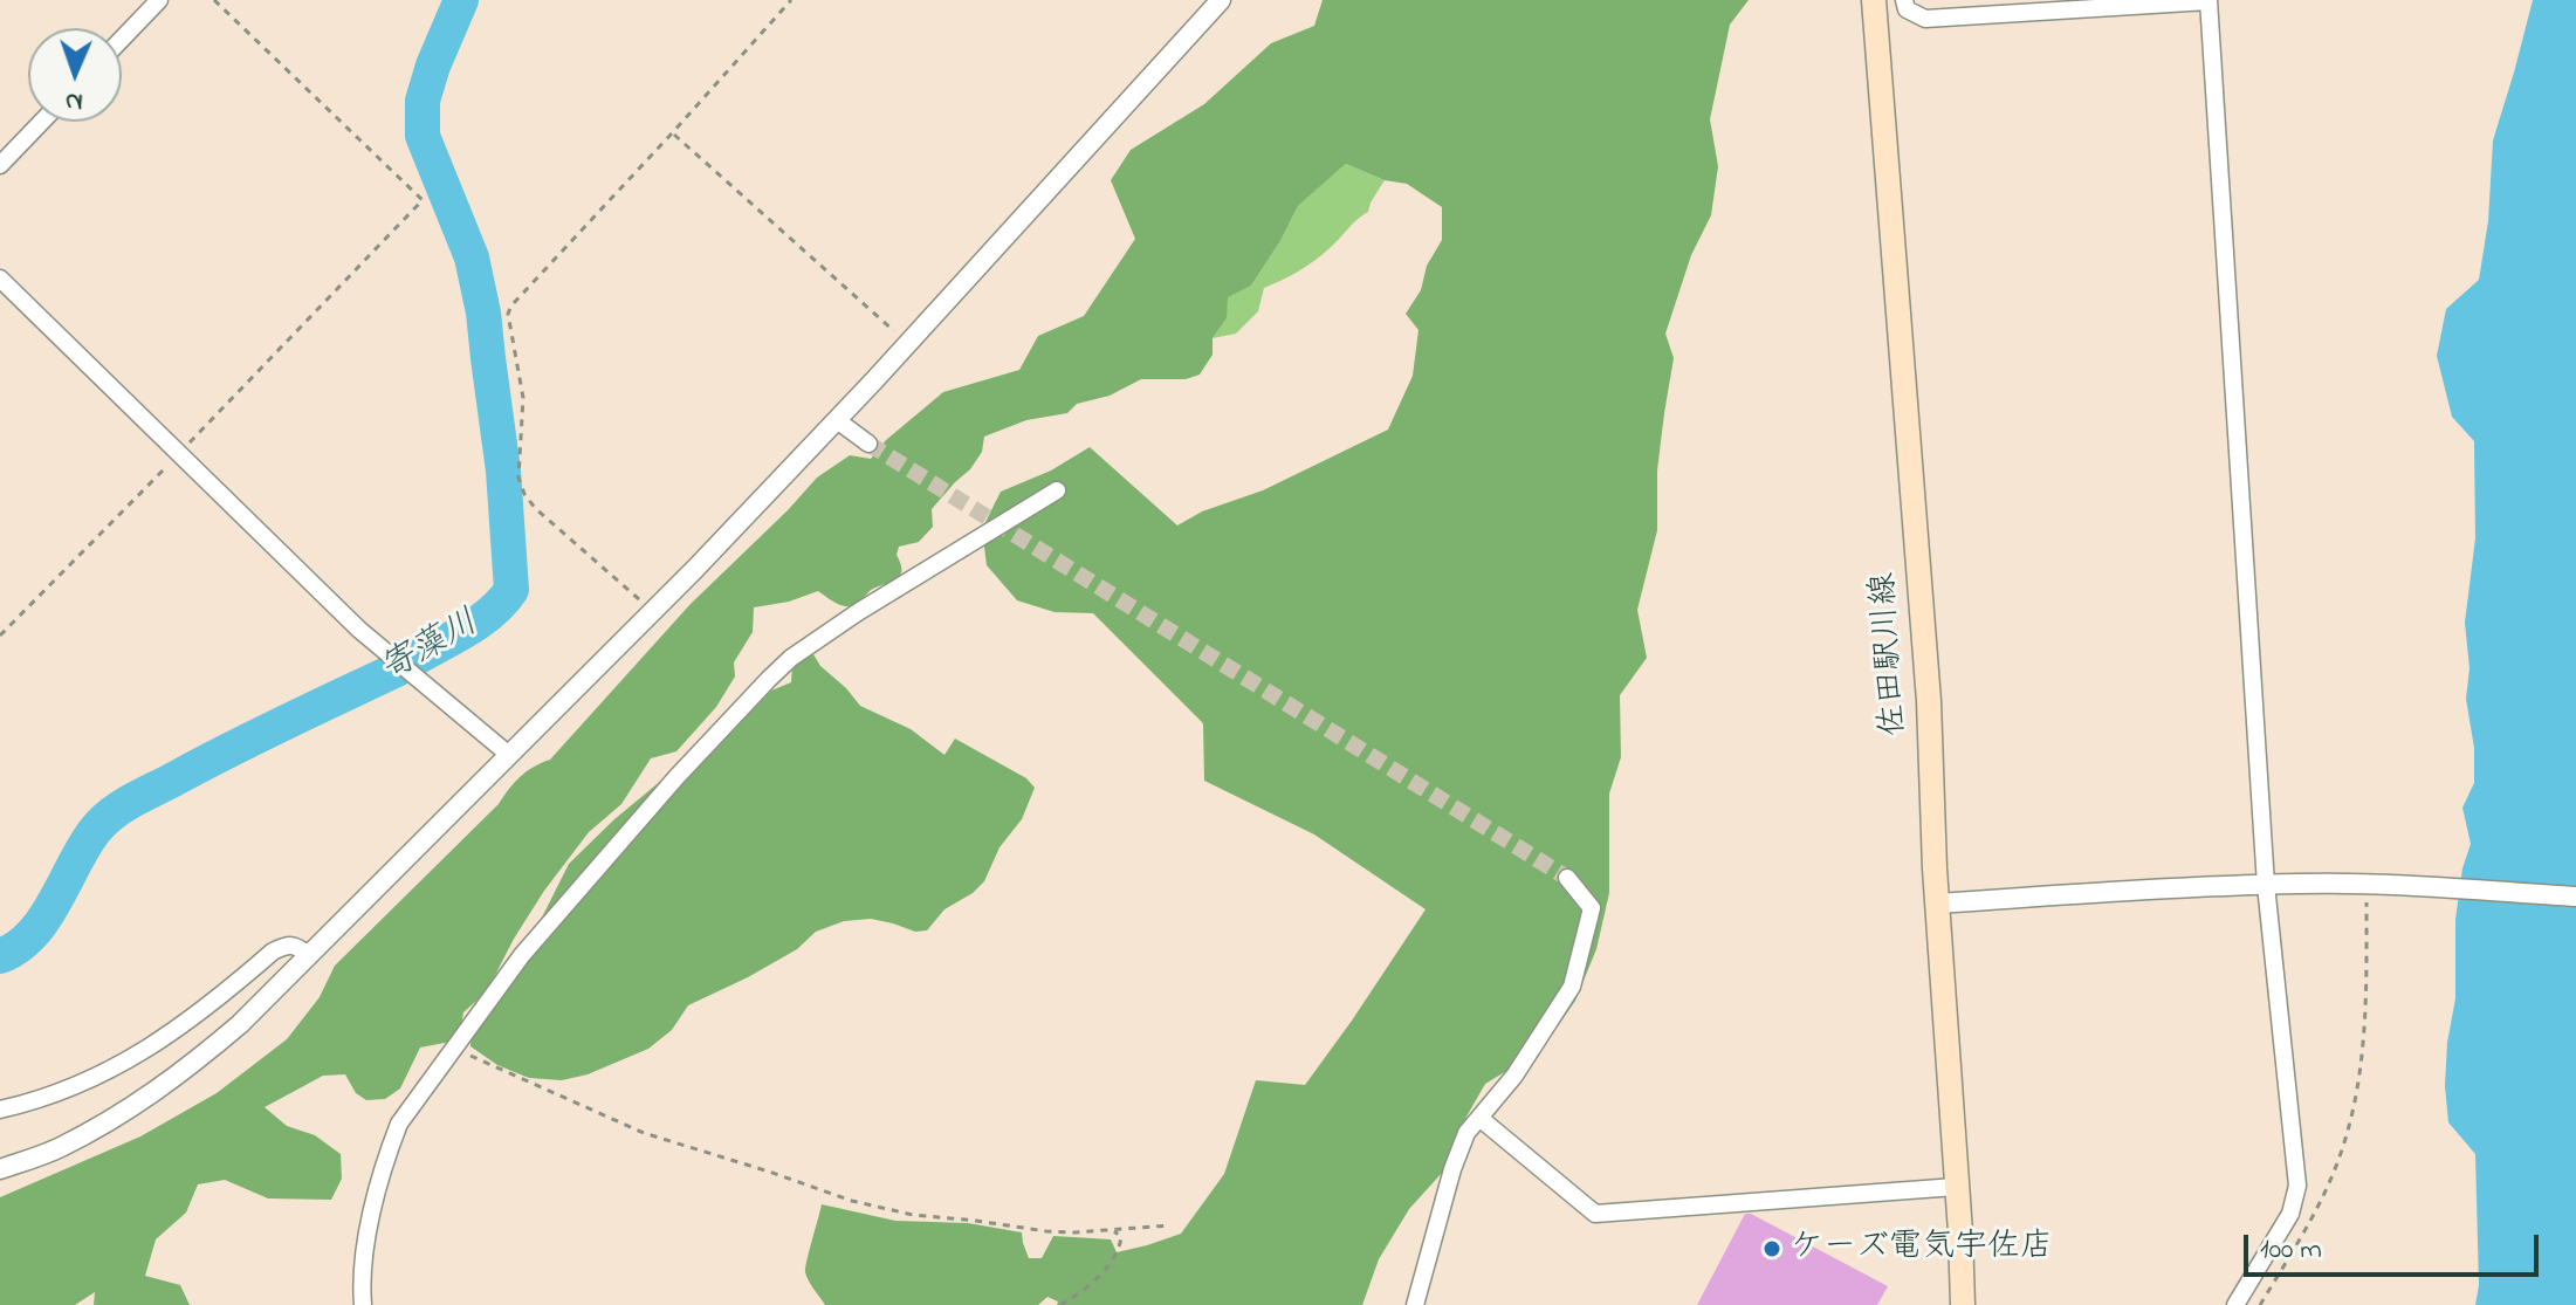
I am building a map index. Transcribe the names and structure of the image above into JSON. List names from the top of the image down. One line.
{"streets":{"main road":["佐田駅川線"]},"water":["寄藻川"],"places":["ケーズ電気宇佐店"],"scale_bar":"100 m","north":"bottom"}
